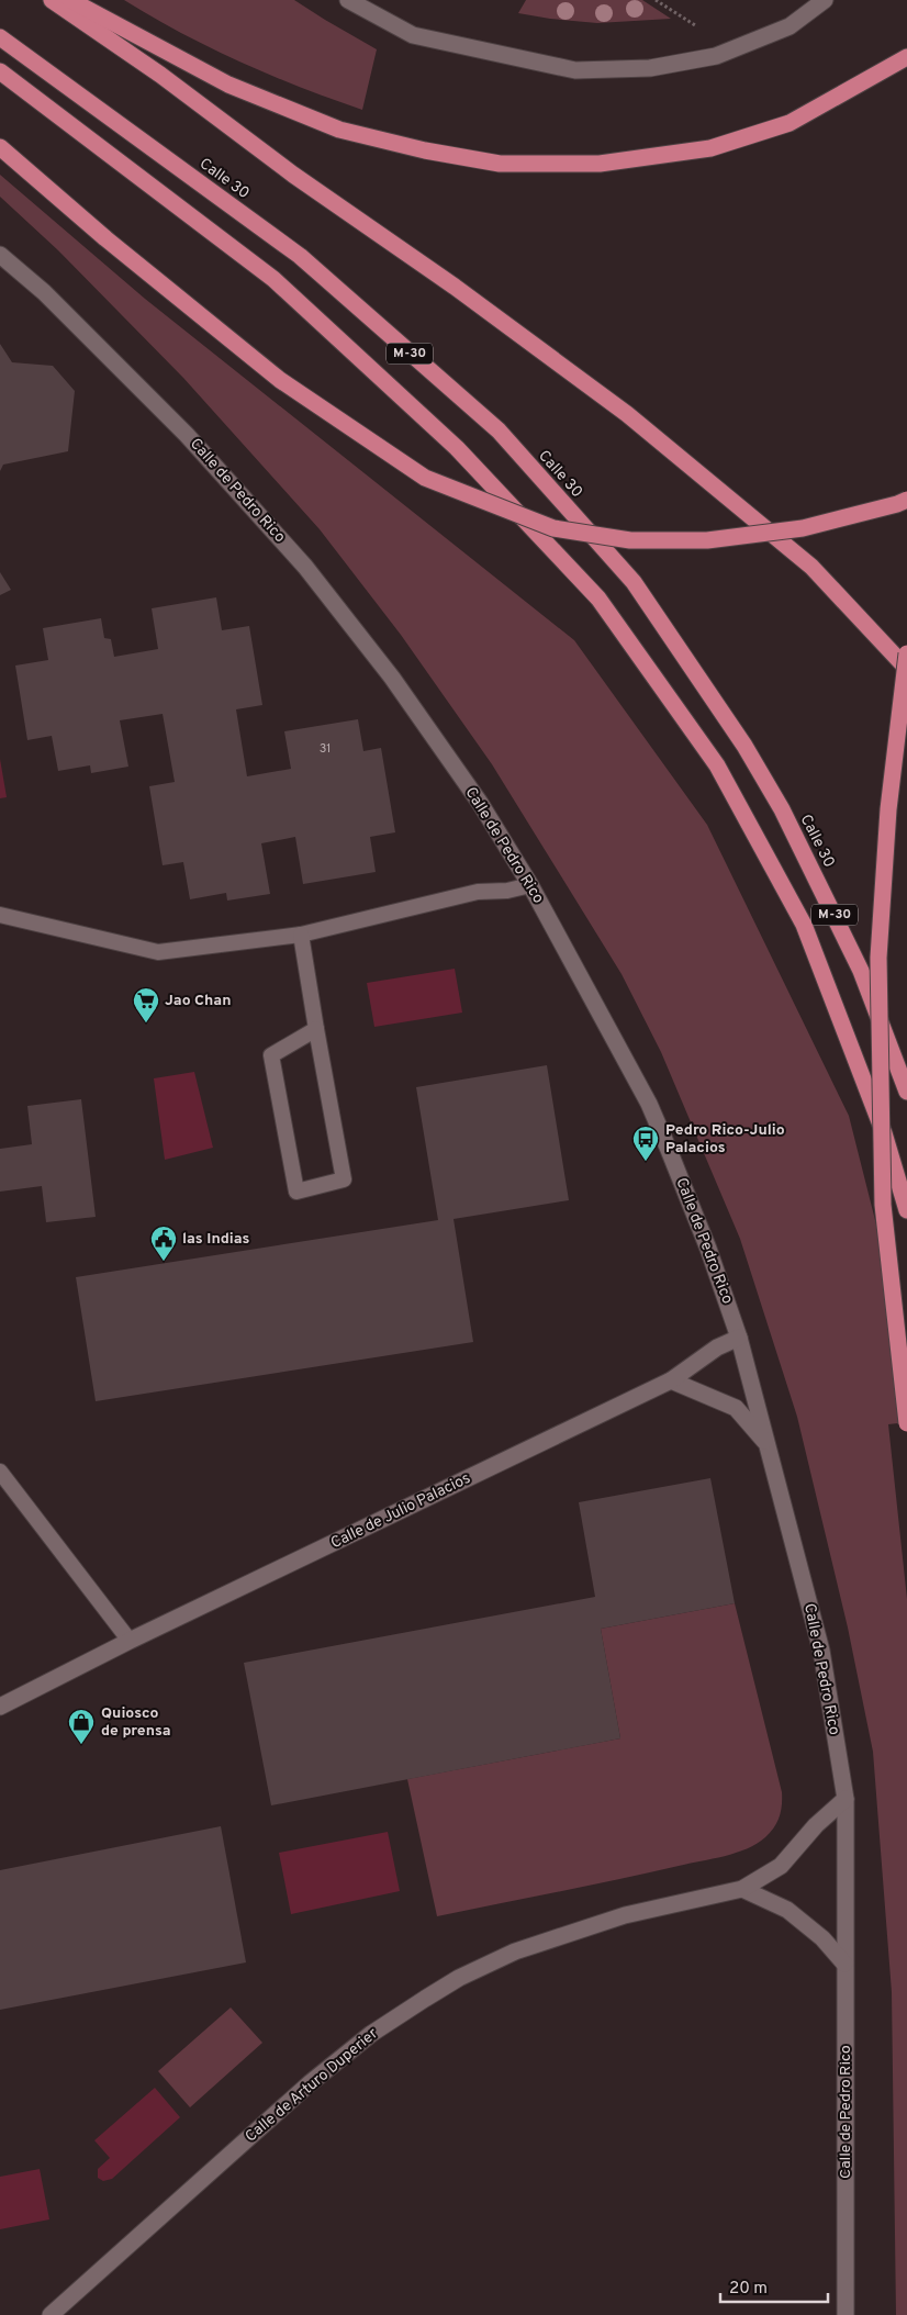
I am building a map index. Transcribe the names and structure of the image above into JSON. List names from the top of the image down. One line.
{"streets":{"highway":["Calle 30","M-30"],"street":["Calle de Pedro Rico","Calle de Julio Palacios","Calle de Arturo Duperier"]},"crossings":[["Calle de Pedro Rico","Calle de Julio Palacios"],["Calle de Pedro Rico","Calle de Arturo Duperier"]],"places":{"supermarket":["Jao Chan"],"bus stop":["Pedro Rico-Julio Palacios"],"public building":["las Indias"],"shop":["Quiosco de prensa"]},"house_numbers":["31"],"scale_bar":"20 m"}
